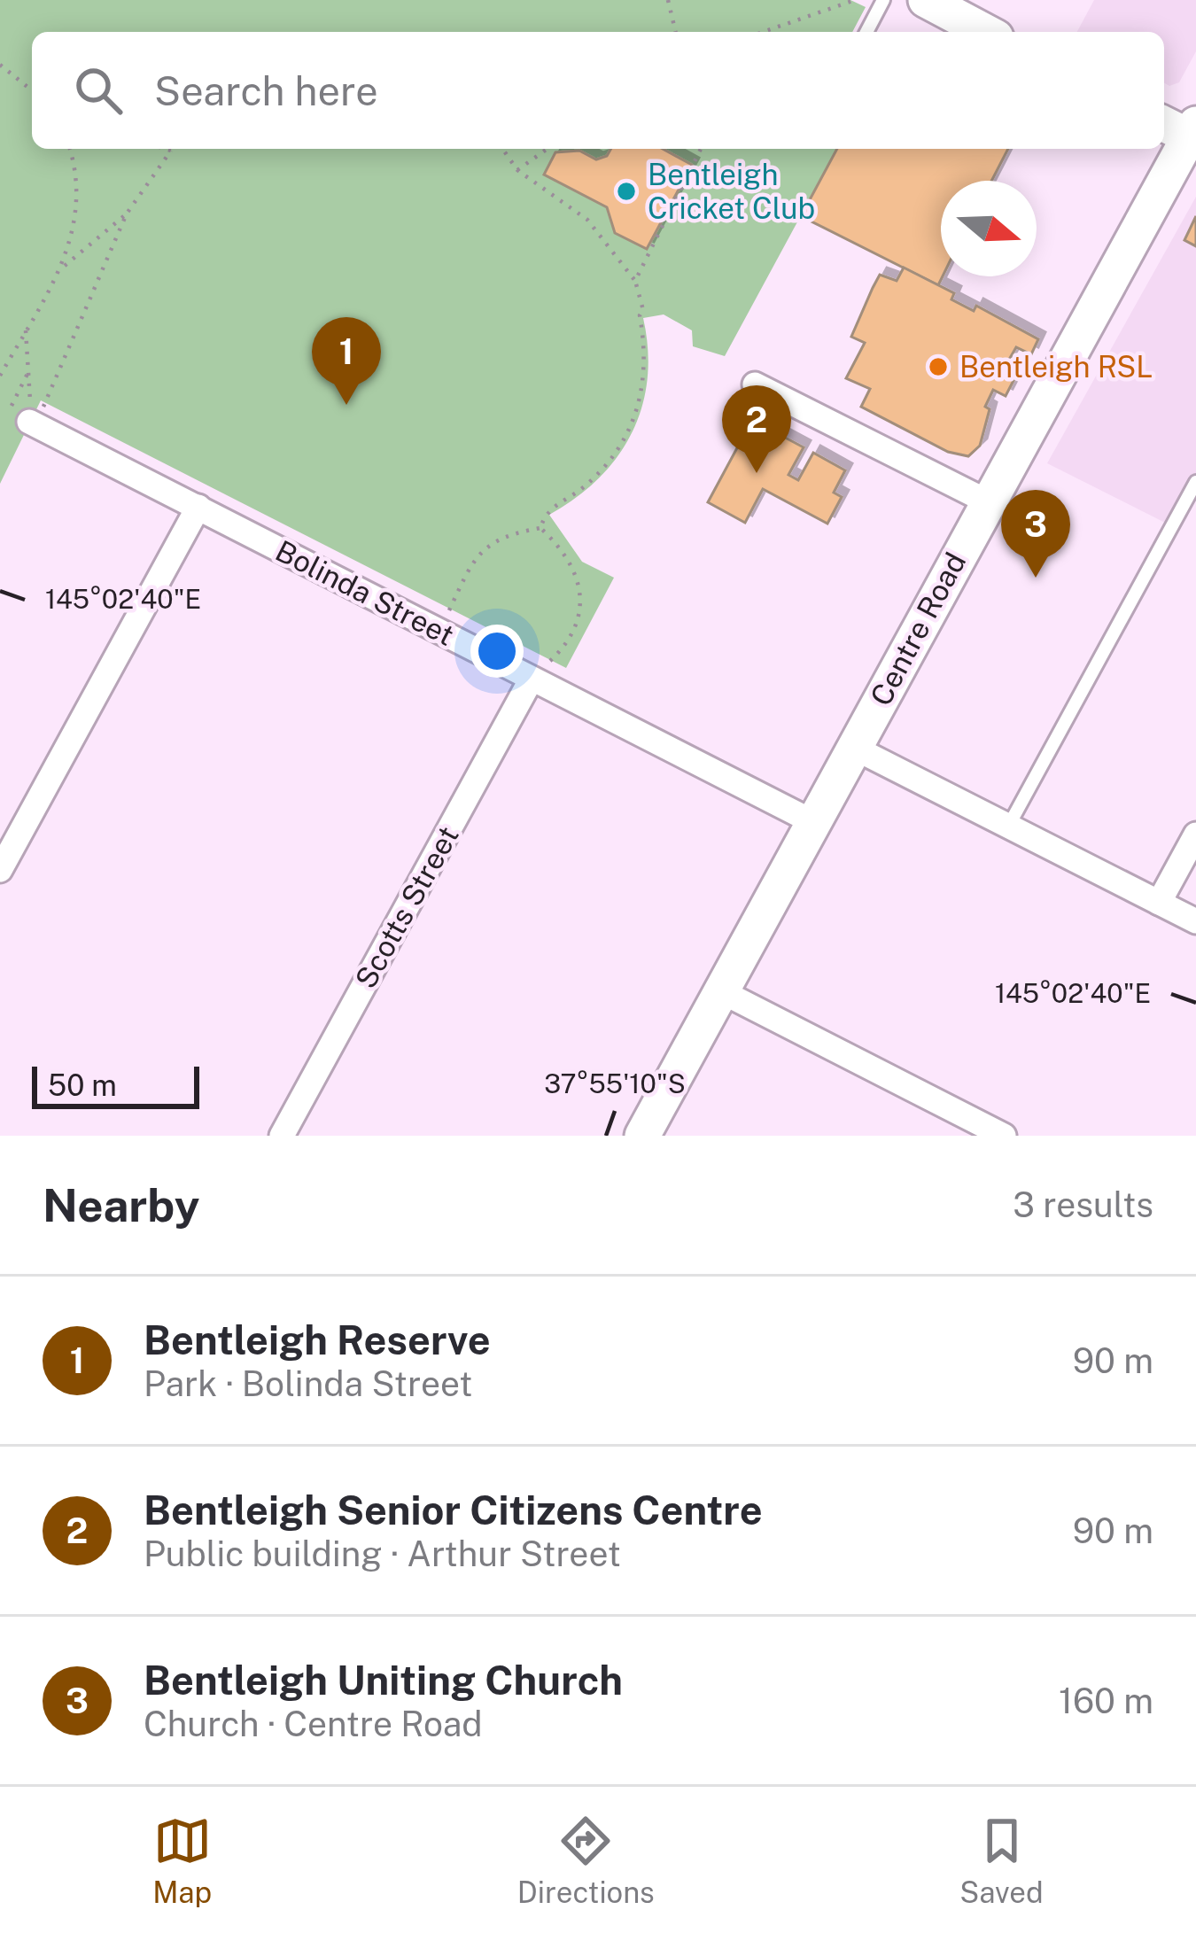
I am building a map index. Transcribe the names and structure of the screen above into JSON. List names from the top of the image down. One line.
{"streets":{"main road":["Centre Road"],"street":["Bolinda Street","Scotts Street"]},"crossings":[["Bolinda Street","Centre Road"],["Bolinda Street","Scotts Street"]],"places":["Bentleigh Cricket Club","Bentleigh RSL"],"scale_bar":"50 m","north":"right","page":{"search":"Search here","pins":["1","2","3"],"scale":"50 m","heading":["Nearby","3 results"],"list":[{"mark":"1","name":"Bentleigh Reserve","note":"Park · Bolinda Street","value":"90 m"},{"mark":"2","name":"Bentleigh Senior Citizens Centre","note":"Public building · Arthur Street","value":"90 m"},{"mark":"3","name":"Bentleigh Uniting Church","note":"Church · Centre Road","value":"160 m"}],"nav":["Map","Directions","Saved"]},"coordinates":["145°02'40\"E","37°55'10\"S"]}
